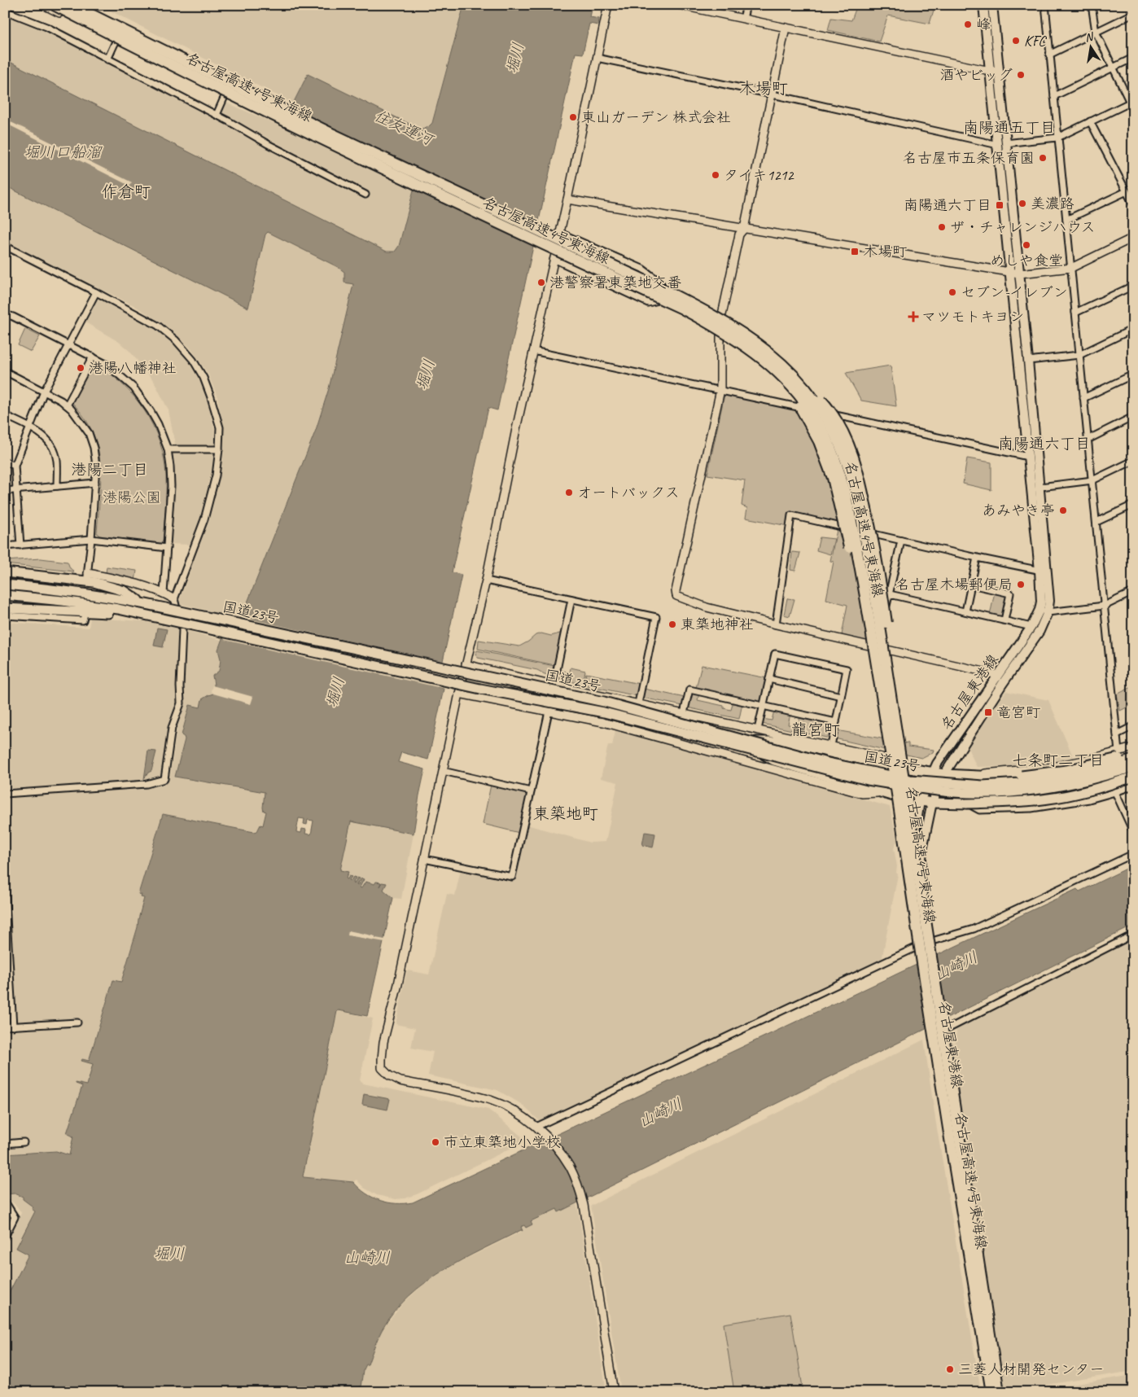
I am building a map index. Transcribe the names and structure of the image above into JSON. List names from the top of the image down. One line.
{"streets":{"highway":["名古屋高速4号東海線","国道23号"],"main road":["名古屋東港線"]},"crossings":[["名古屋高速4号東海線","名古屋東港線"]],"districts":["木場町","南陽通五丁目","作倉町","南陽通六丁目","港陽二丁目","龍宮町","七条町二丁目","東築地町"],"water":["堀川","住友運河","堀川口船溜","山崎川"],"parks":["港陽公園"],"places":{"other":["峰","KFC","酒やビッグ","東山ガーデン 株式会社","名古屋市五条保育園","タイキ1212","美濃路","ザ・チャレンジハウス","めしや食堂","港警察署東築地交番","セブン-イレブン","港陽八幡神社","オートバックス","あみやき亭","名古屋木場郵便局","東築地神社","市立東築地小学校","三菱人材開発センター"],"transit":["南陽通六丁目","木場町","竜宮町"],"health":["マツモトキヨシ"]},"north":"top"}
